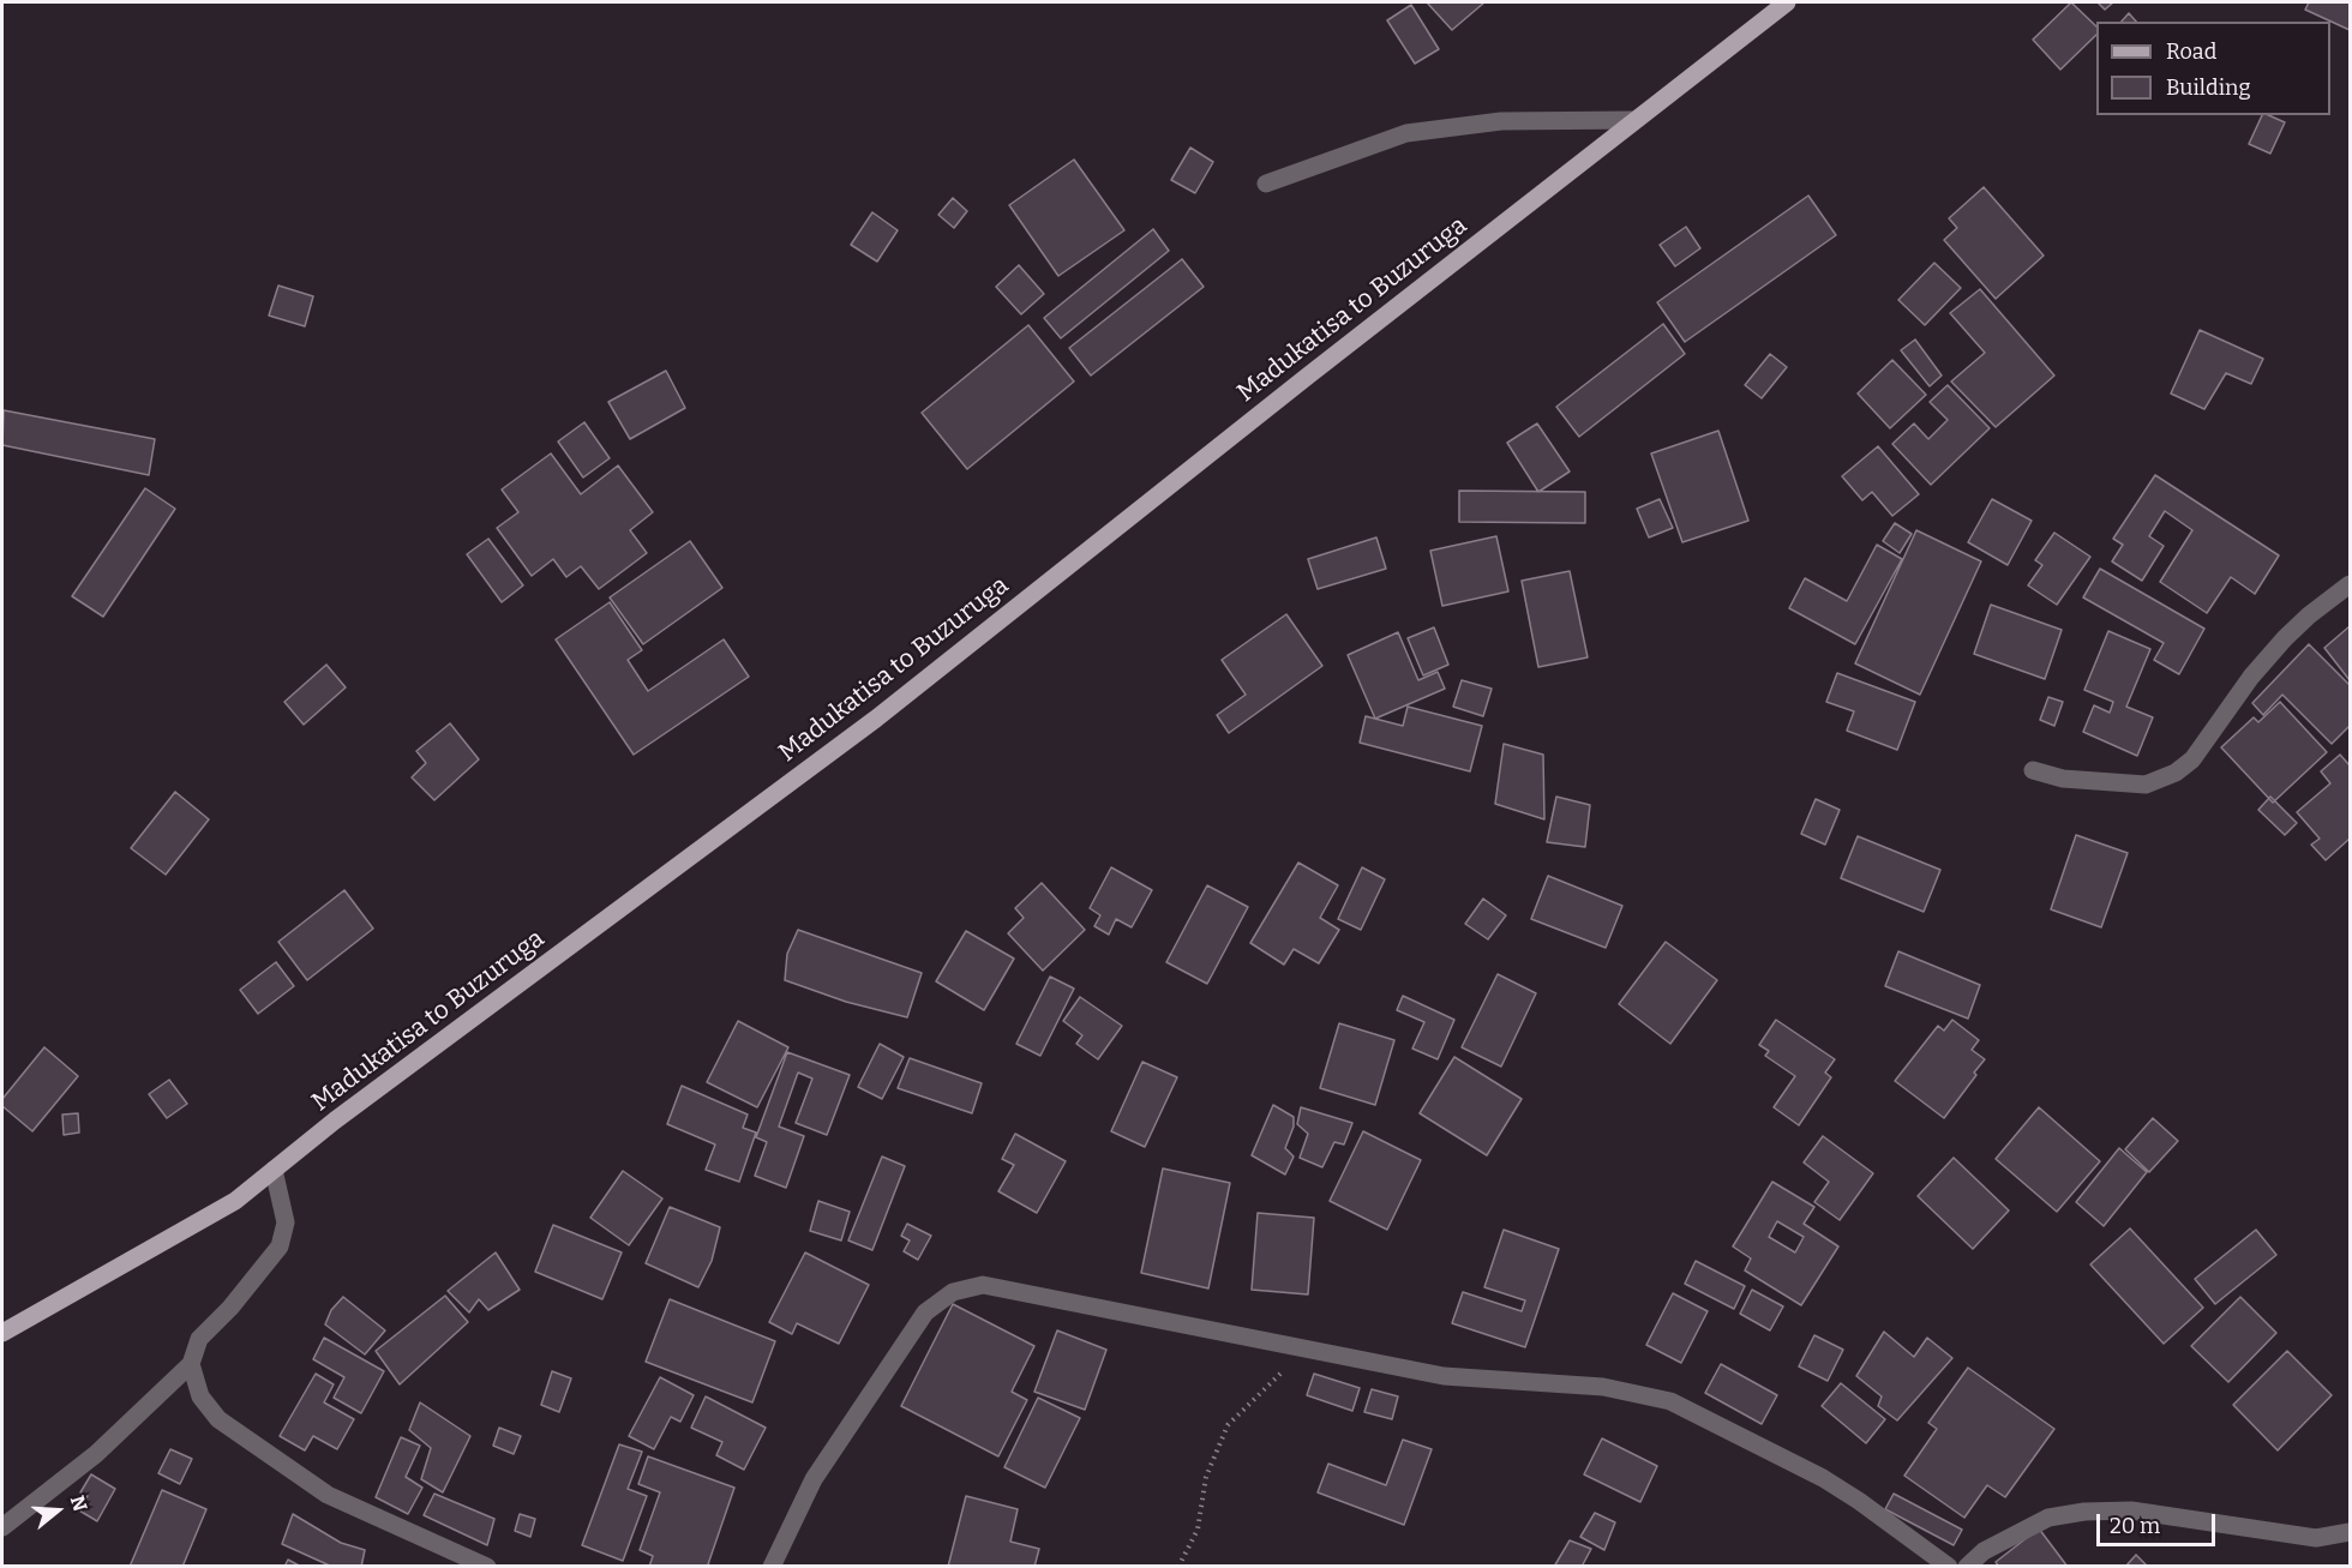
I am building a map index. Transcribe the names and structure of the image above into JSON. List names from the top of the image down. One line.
{"streets":{"main road":["Madukatisa to Buzuruga"]},"legend":["Road","Building"],"scale_bar":"20 m","north":"right"}
